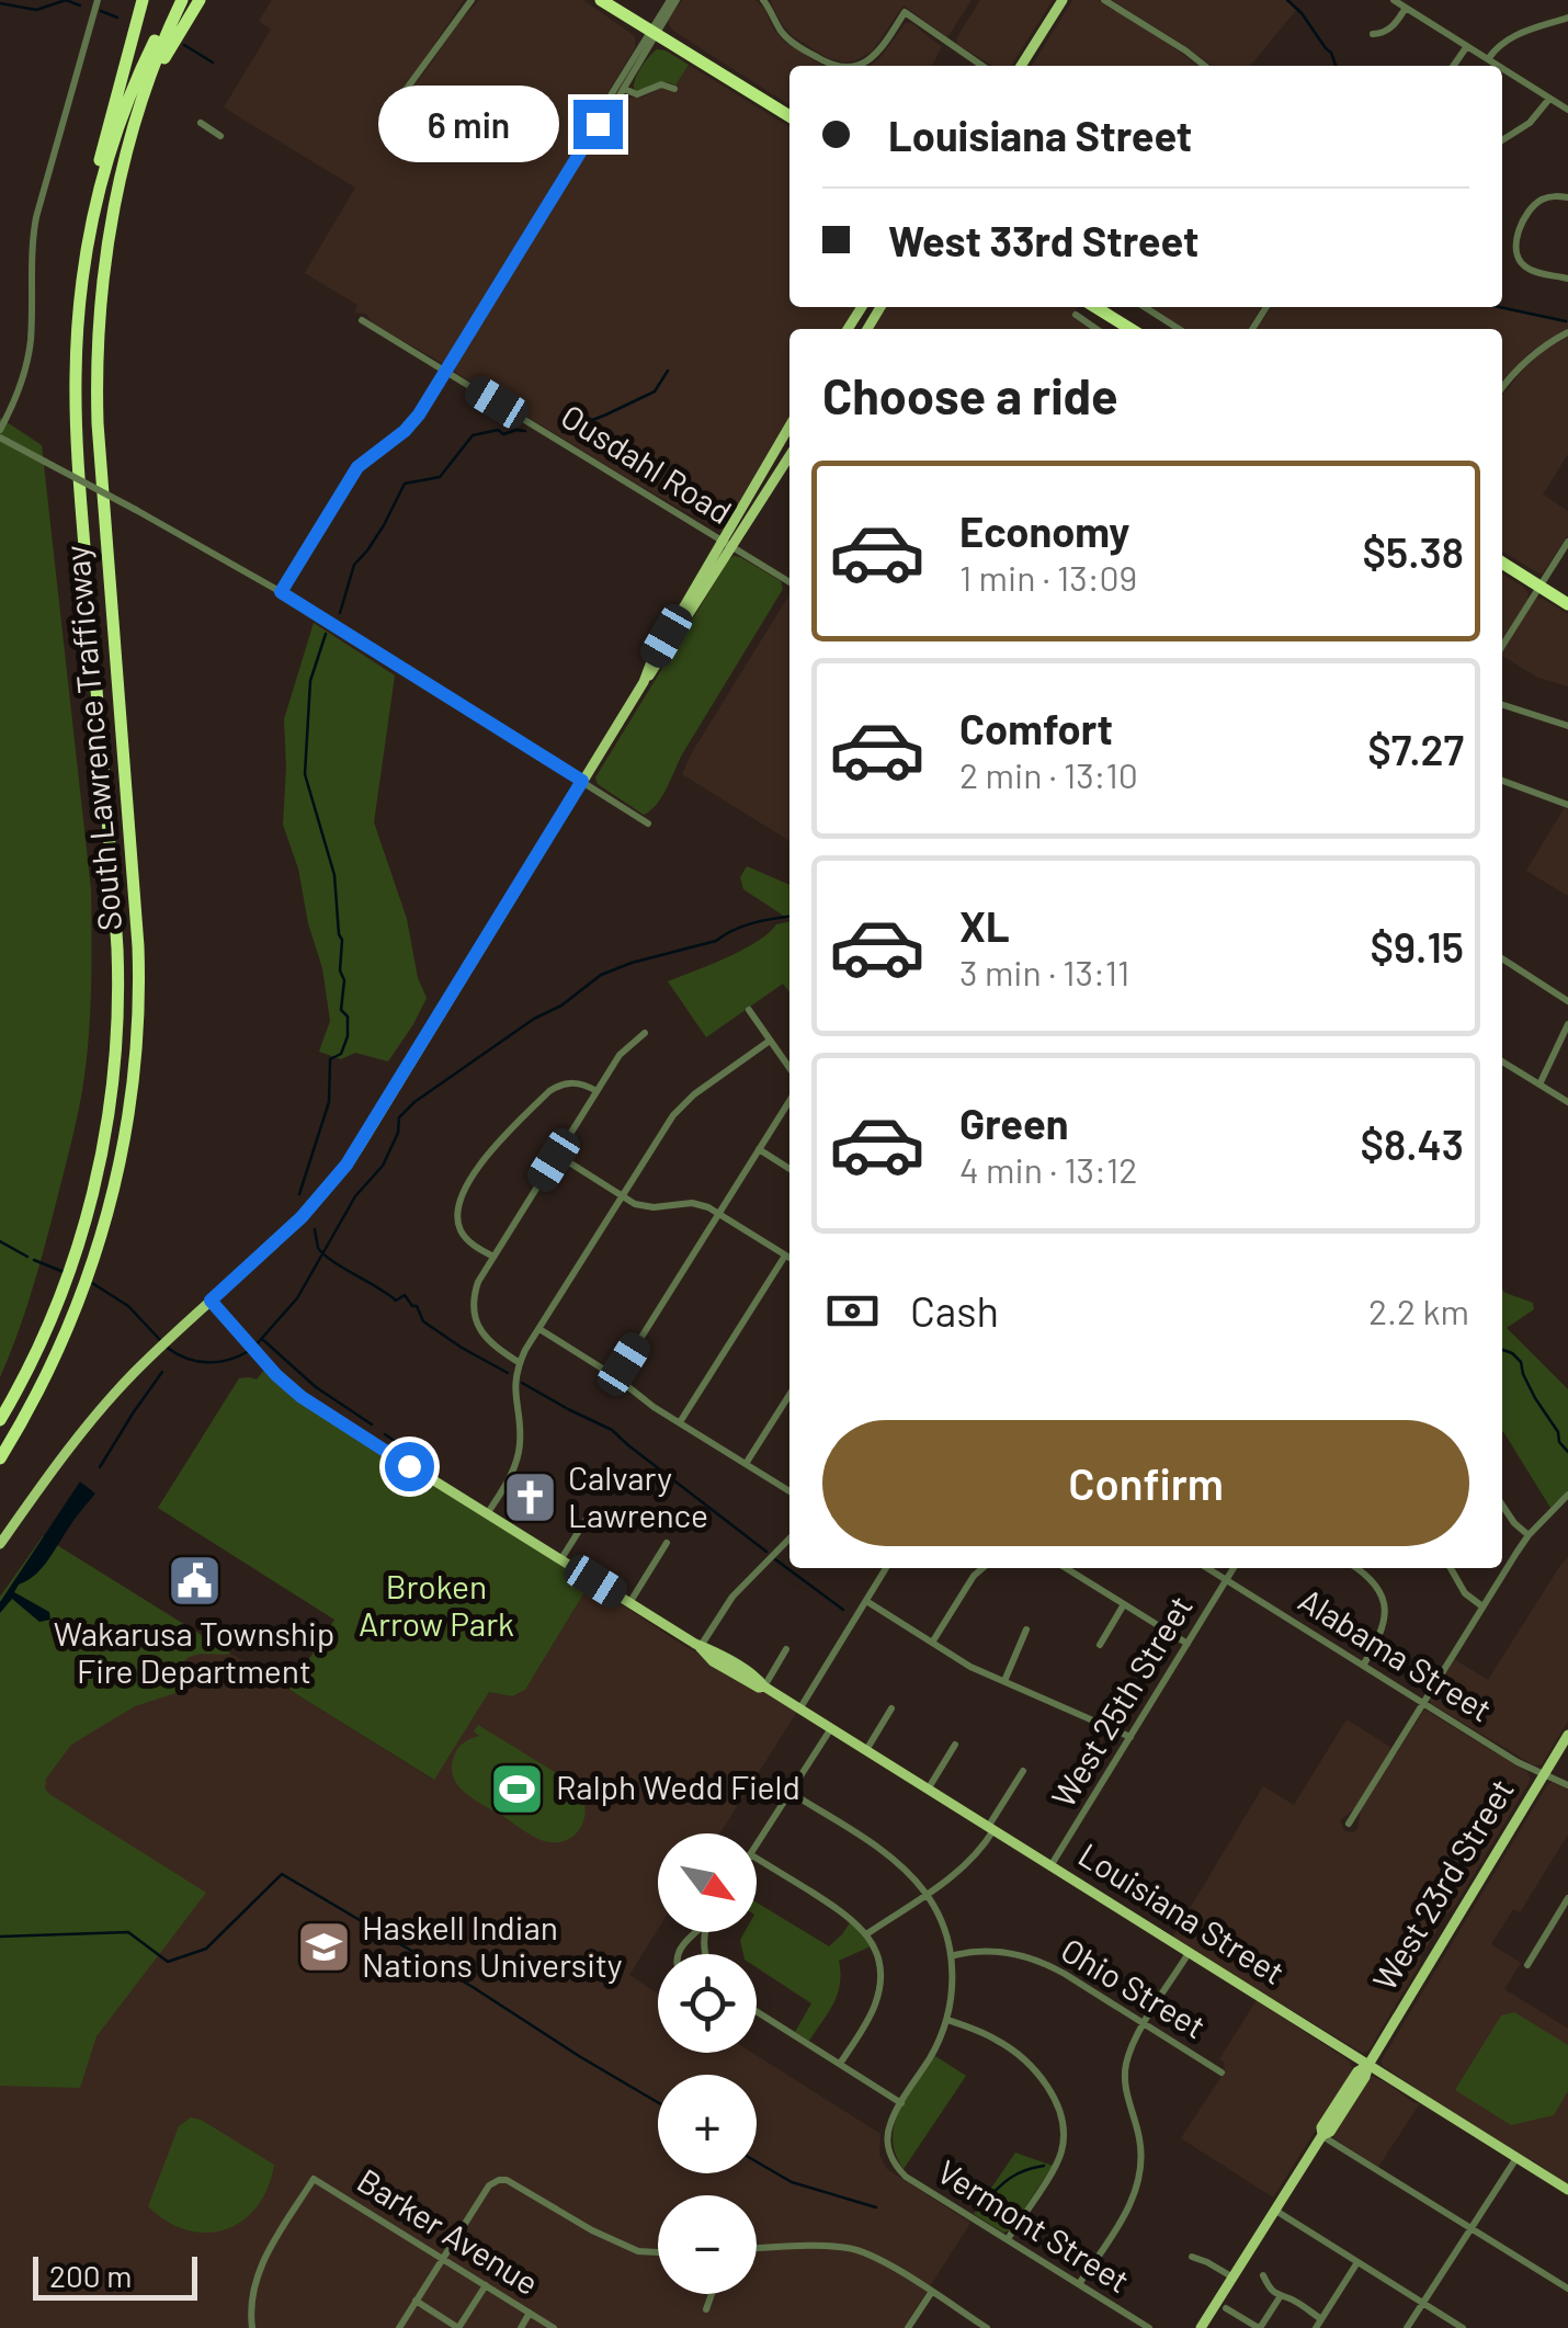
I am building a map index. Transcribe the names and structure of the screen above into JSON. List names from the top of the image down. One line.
{"streets":{"highway":["South Lawrence Trafficway"],"main road":["West 23rd Street","Louisiana Street"],"street":["Ousdahl Road","Alabama Street","West 25th Street","Ohio Street","Vermont Street","Barker Avenue"]},"crossings":[["Alabama Street","West 25th Street"],["Alabama Street","West 23rd Street"],["West 25th Street","Louisiana Street"],["West 23rd Street","Louisiana Street"]],"parks":["Broken Arrow Park"],"places":{"church":["Calvary Lawrence"],"public building":["Wakarusa Township Fire Department"],"sports":["Ralph Wedd Field"],"school or university":["Haskell Indian Nations University"]},"scale_bar":"200 m","north":"bottom right","page":{"banner":["Louisiana Street","West 33rd Street"],"bubble":"6 min","heading":"Choose a ride","list":[{"name":"Economy","note":"1 min · 13:09","value":"$5.38"},{"name":"Comfort","note":"2 min · 13:10","value":"$7.27"},{"name":"XL","note":"3 min · 13:11","value":"$9.15"},{"name":"Green","note":"4 min · 13:12","value":"$8.43"}],"pay":["Cash","2.2 km"],"buttons":"Confirm","map_buttons":["+","−"],"scale":"200 m"}}
